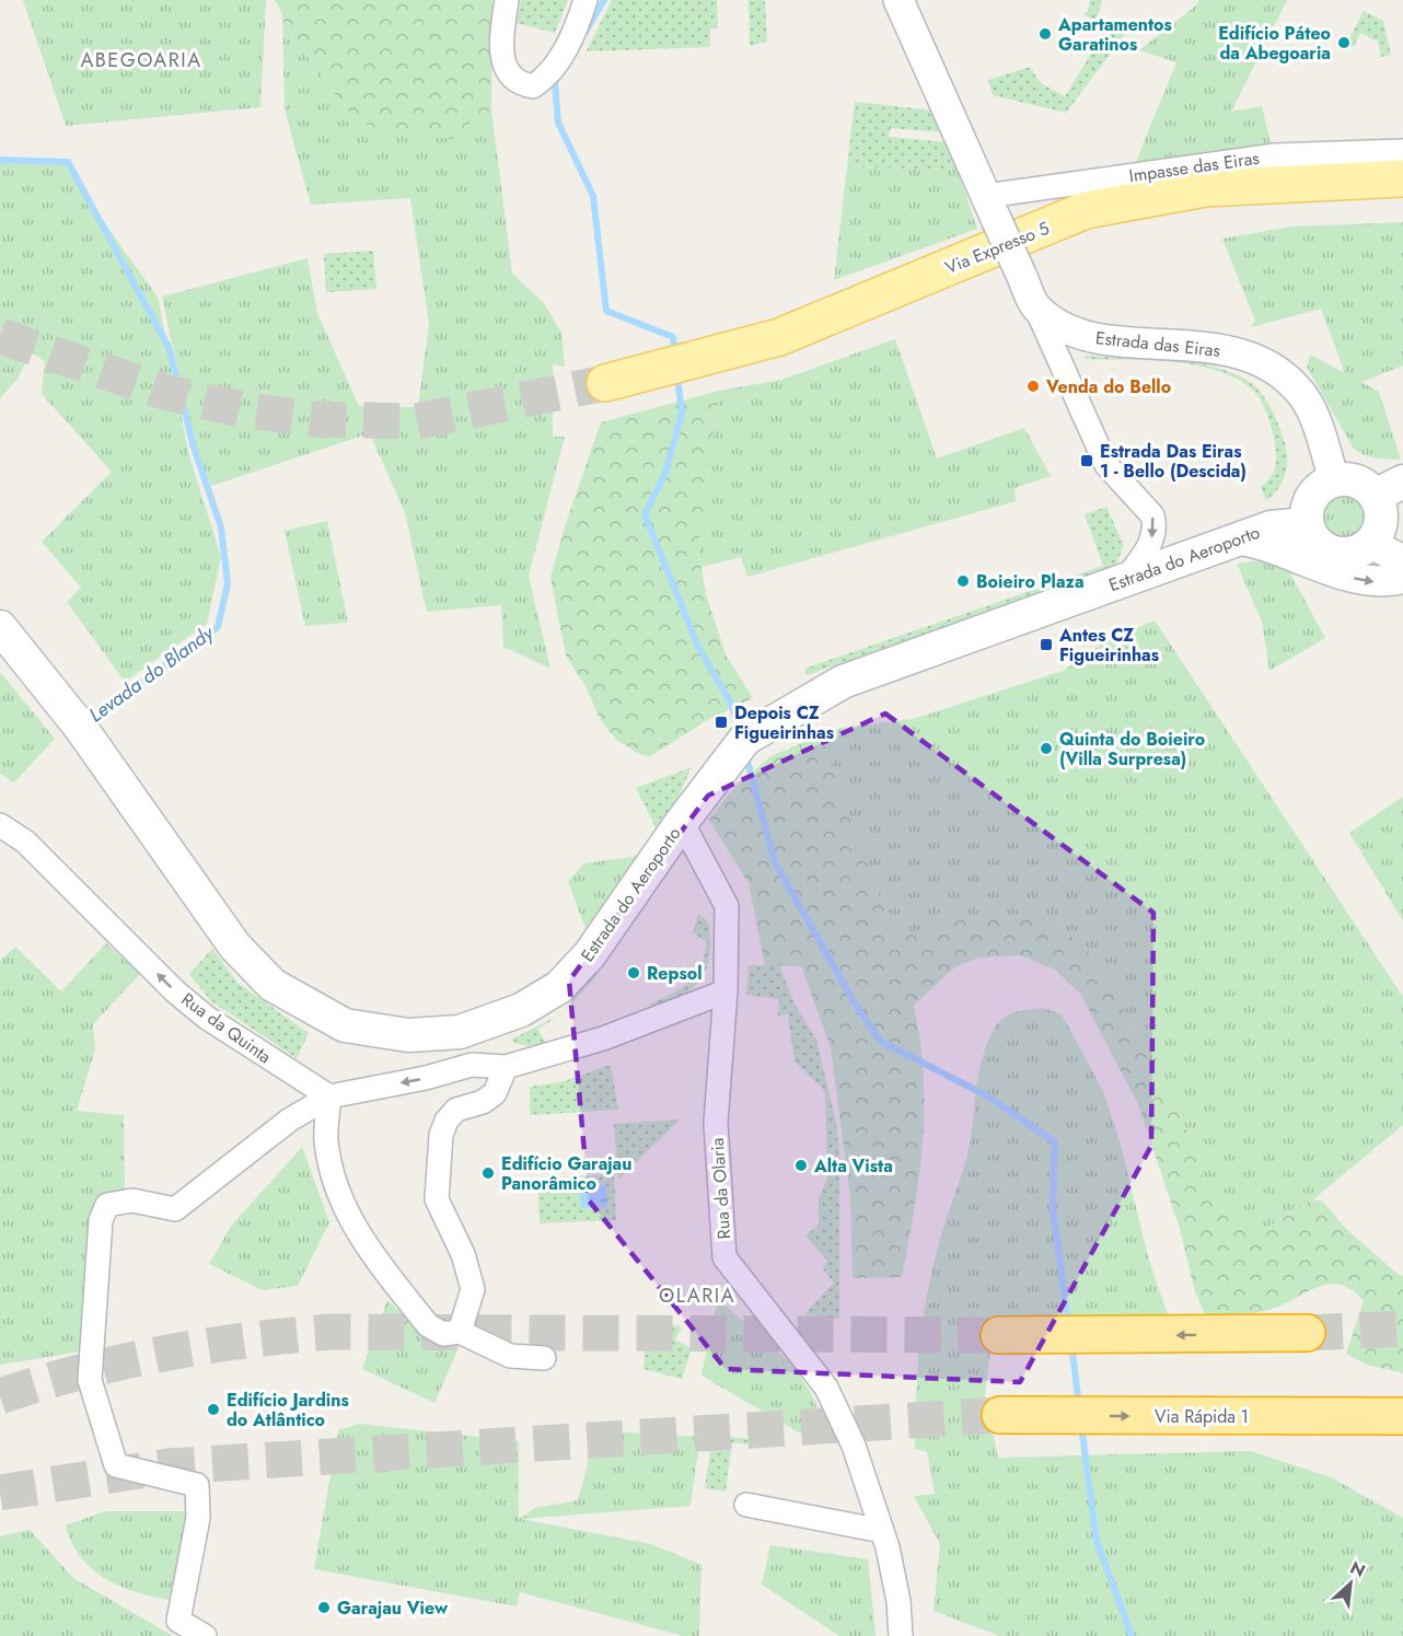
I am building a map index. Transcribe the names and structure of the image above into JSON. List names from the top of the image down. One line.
{"streets":{"highway":["Via Rápida 1"],"main road":["Via Expresso 5","Estrada do Aeroporto"],"street":["Impasse das Eiras","Estrada das Eiras","Rua da Quinta","Rua da Olaria"]},"crossings":[["Estrada das Eiras","Estrada do Aeroporto"],["Estrada do Aeroporto","Rua da Olaria"]],"one_way":["Rua da Quinta"],"districts":["ABEGOARIA","OLARIA"],"water":["Levada do Blandy"],"places":{"other":["Apartamentos Garatinos","Edifício Páteo da Abegoaria","Venda do Bello","Boieiro Plaza","Quinta do Boieiro (Villa Surpresa)","Repsol","Alta Vista","Edifício Garajau Panorâmico","Edifício Jardins do Atlântico","Garajau View"],"transit":["Estrada Das Eiras 1 - Bello (Descida)","Antes CZ Figueirinhas","Depois CZ Figueirinhas"]},"north":"top right"}
